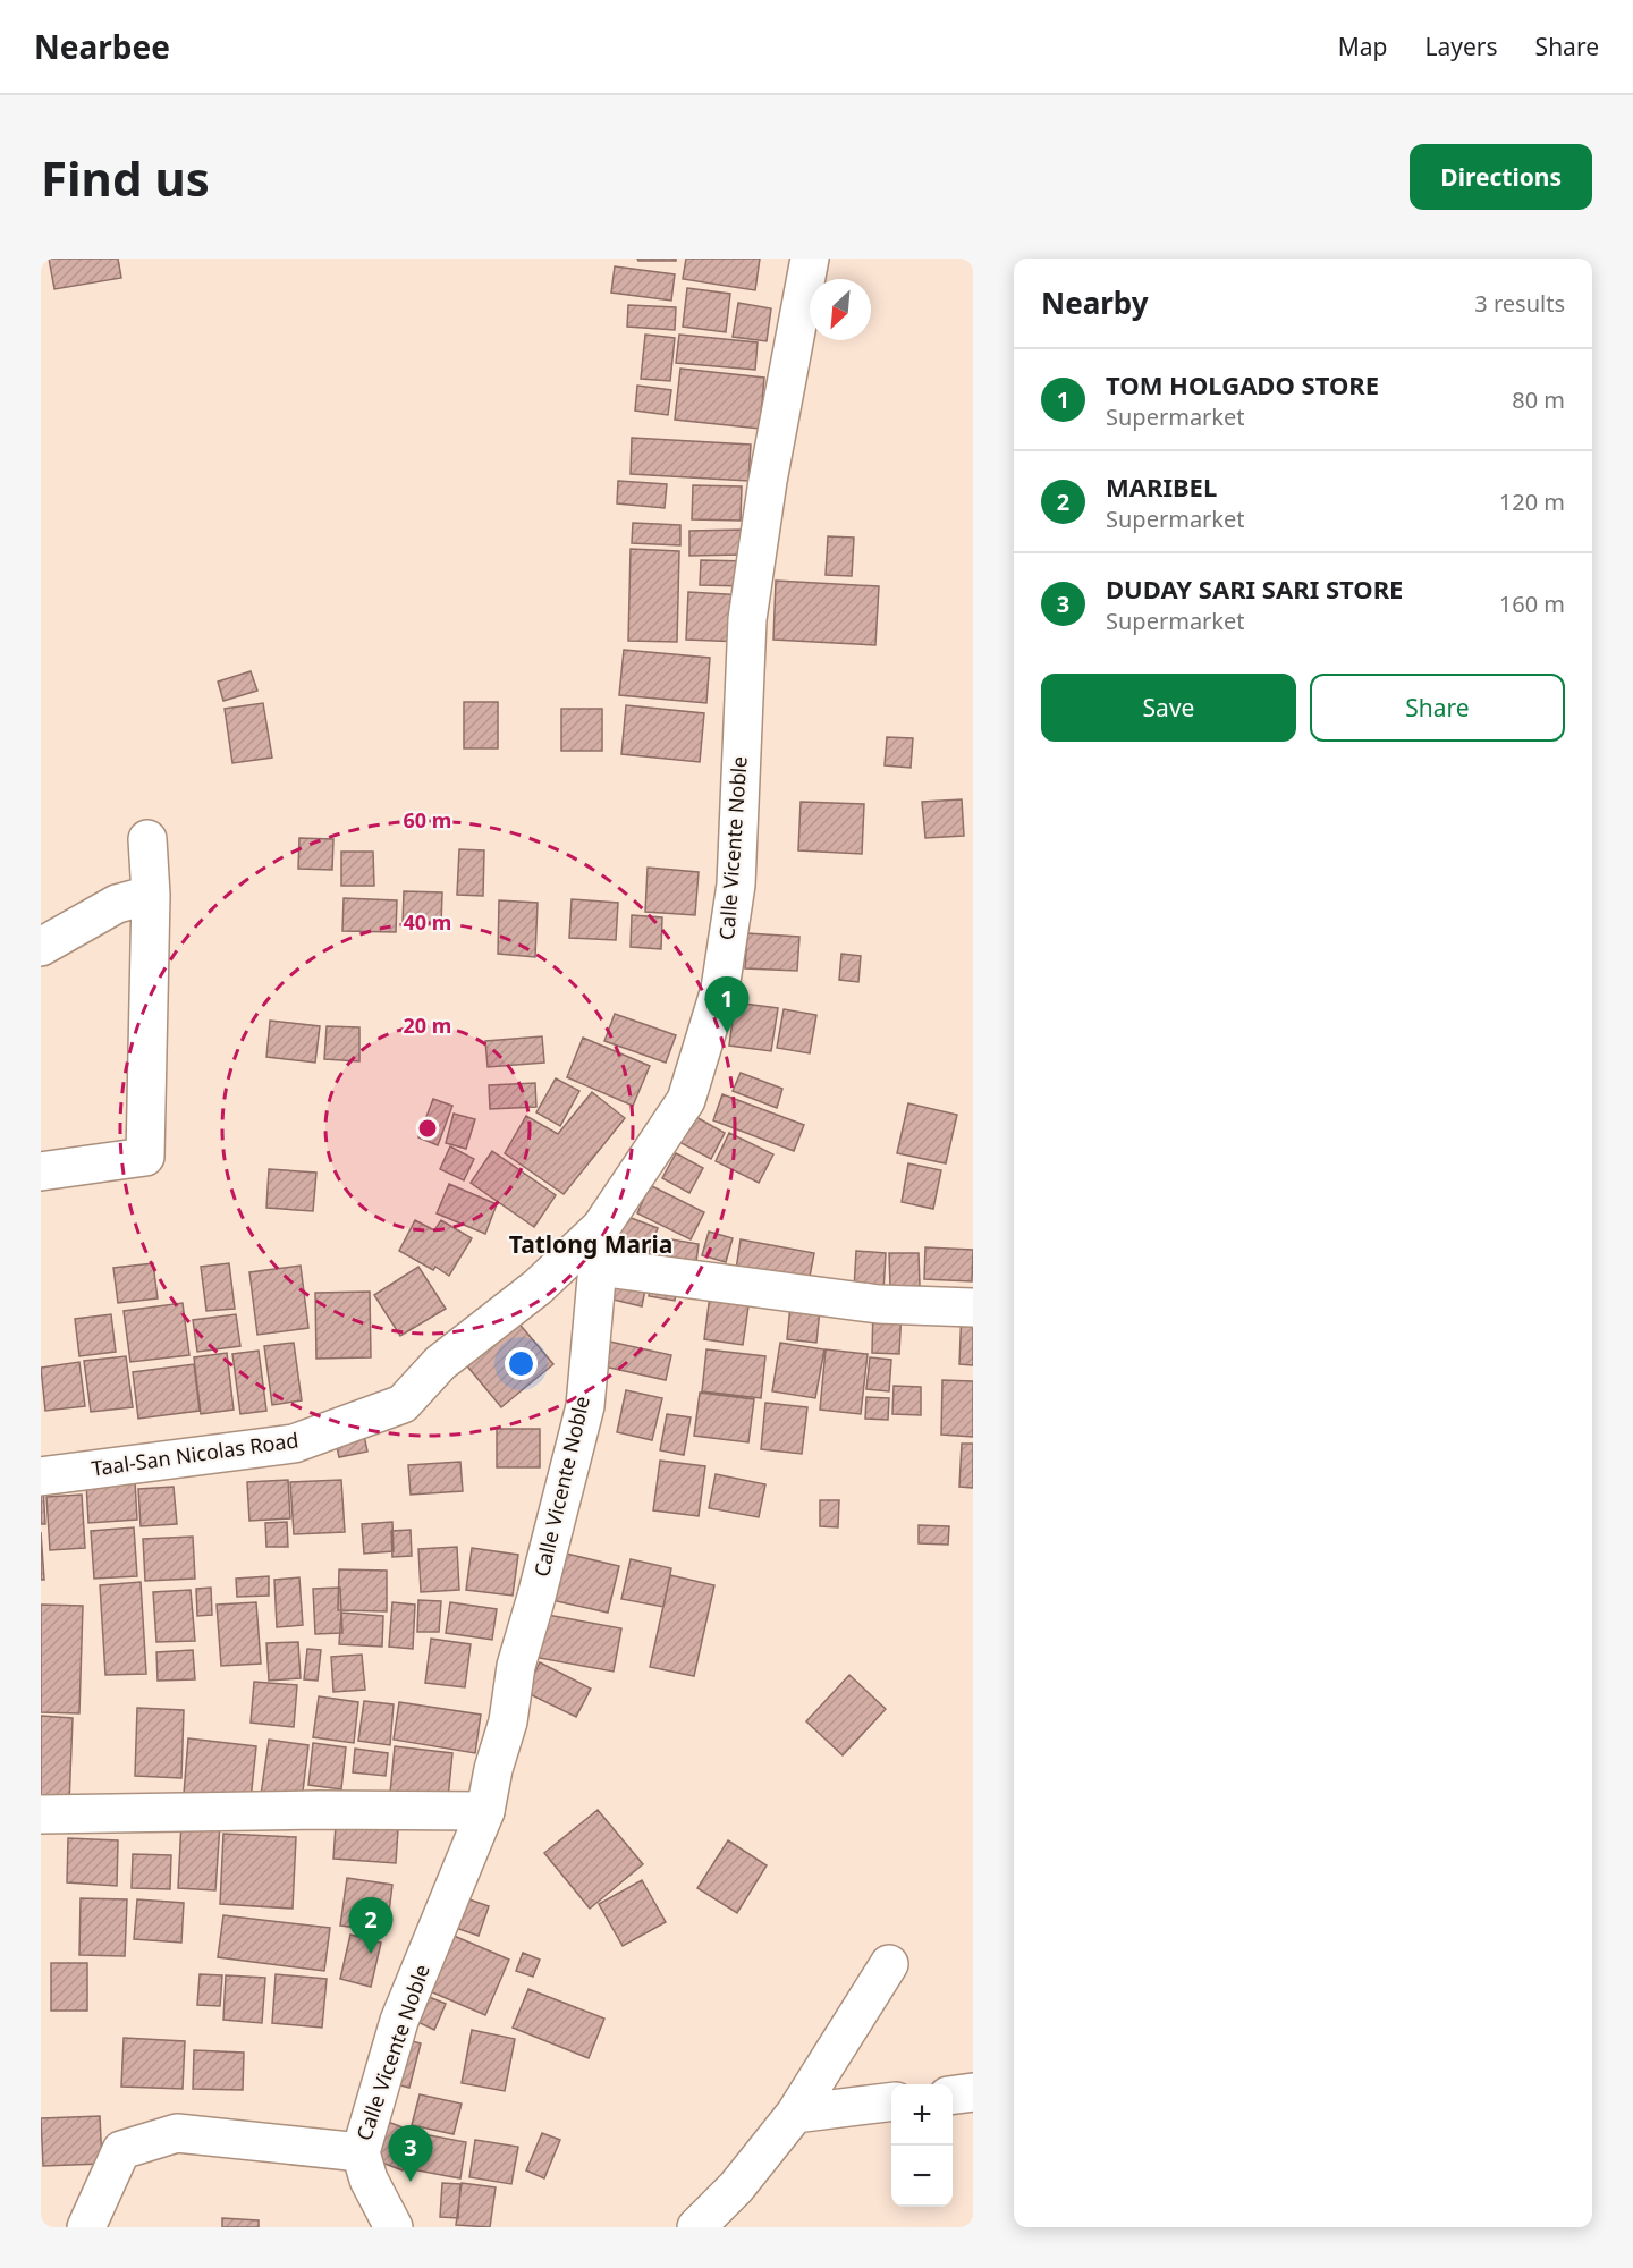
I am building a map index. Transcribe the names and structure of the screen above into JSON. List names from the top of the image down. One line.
{"streets":{"street":["Calle Vicente Noble","Taal-San Nicolas Road"]},"crossings":[["Calle Vicente Noble","Taal-San Nicolas Road"]],"districts":["Tatlong Maria"],"north":"bottom left","page":{"header":"Nearbee","nav":["Map","Layers","Share"],"buttons":["Directions",["Save","Share"]],"title":"Find us","heading":["Nearby","3 results"],"list":[{"mark":"1","name":"TOM HOLGADO STORE","note":"Supermarket","value":"80 m"},{"mark":"2","name":"MARIBEL","note":"Supermarket","value":"120 m"},{"mark":"3","name":"DUDAY SARI SARI STORE","note":"Supermarket","value":"160 m"}],"pins":["1","2","3"],"map_buttons":["+","−"]},"rings":["60 m","40 m","20 m"]}
